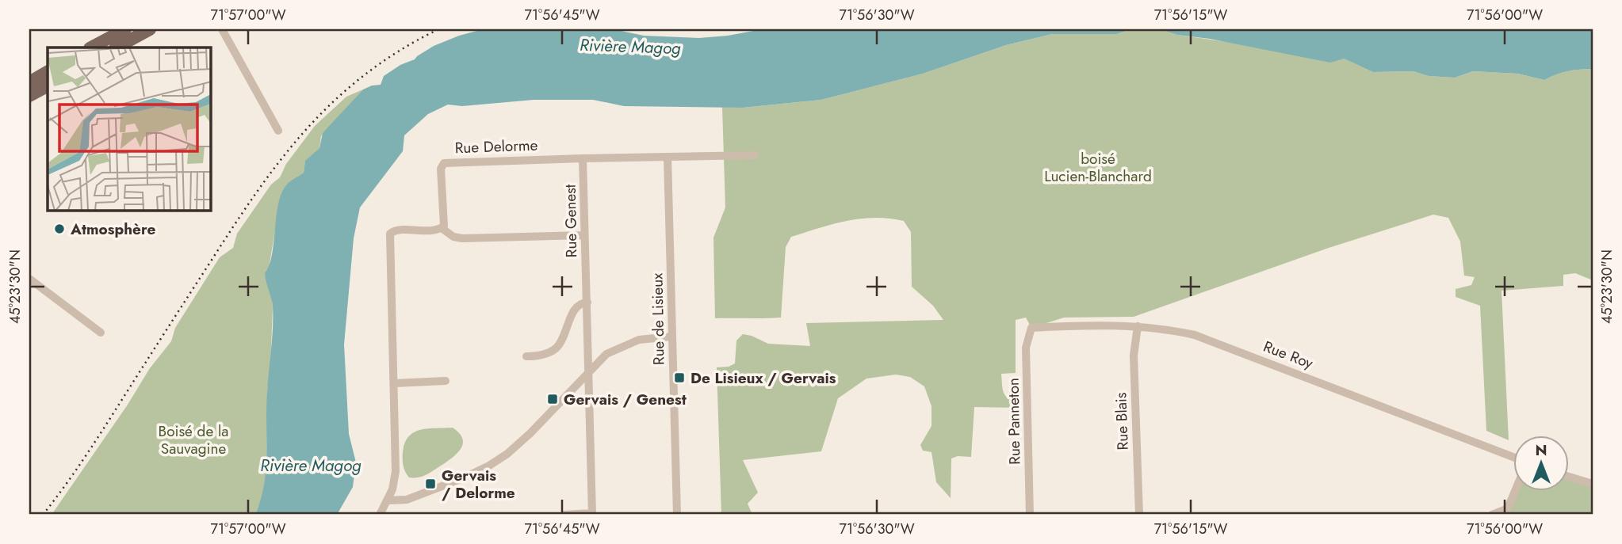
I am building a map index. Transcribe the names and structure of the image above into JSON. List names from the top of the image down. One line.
{"streets":{"street":["Rue Delorme","Rue Genest","Rue de Lisieux","Rue Roy","Rue Panneton","Rue Blais"]},"crossings":[["Rue Delorme","Rue Genest"],["Rue Delorme","Rue de Lisieux"],["Rue Roy","Rue Panneton"],["Rue Roy","Rue Blais"]],"water":["Rivière Magog"],"parks":["boisé Lucien-Blanchard","Boisé de la Sauvagine"],"places":{"other":["Atmosphère"],"transit":["De Lisieux / Gervais","Gervais / Genest","Gervais / Delorme"]},"north":"top","coordinates":["71°57'00\"W","71°56'45\"W","71°56'30\"W","71°56'15\"W","71°56'00\"W","45°23'30\"N"]}
